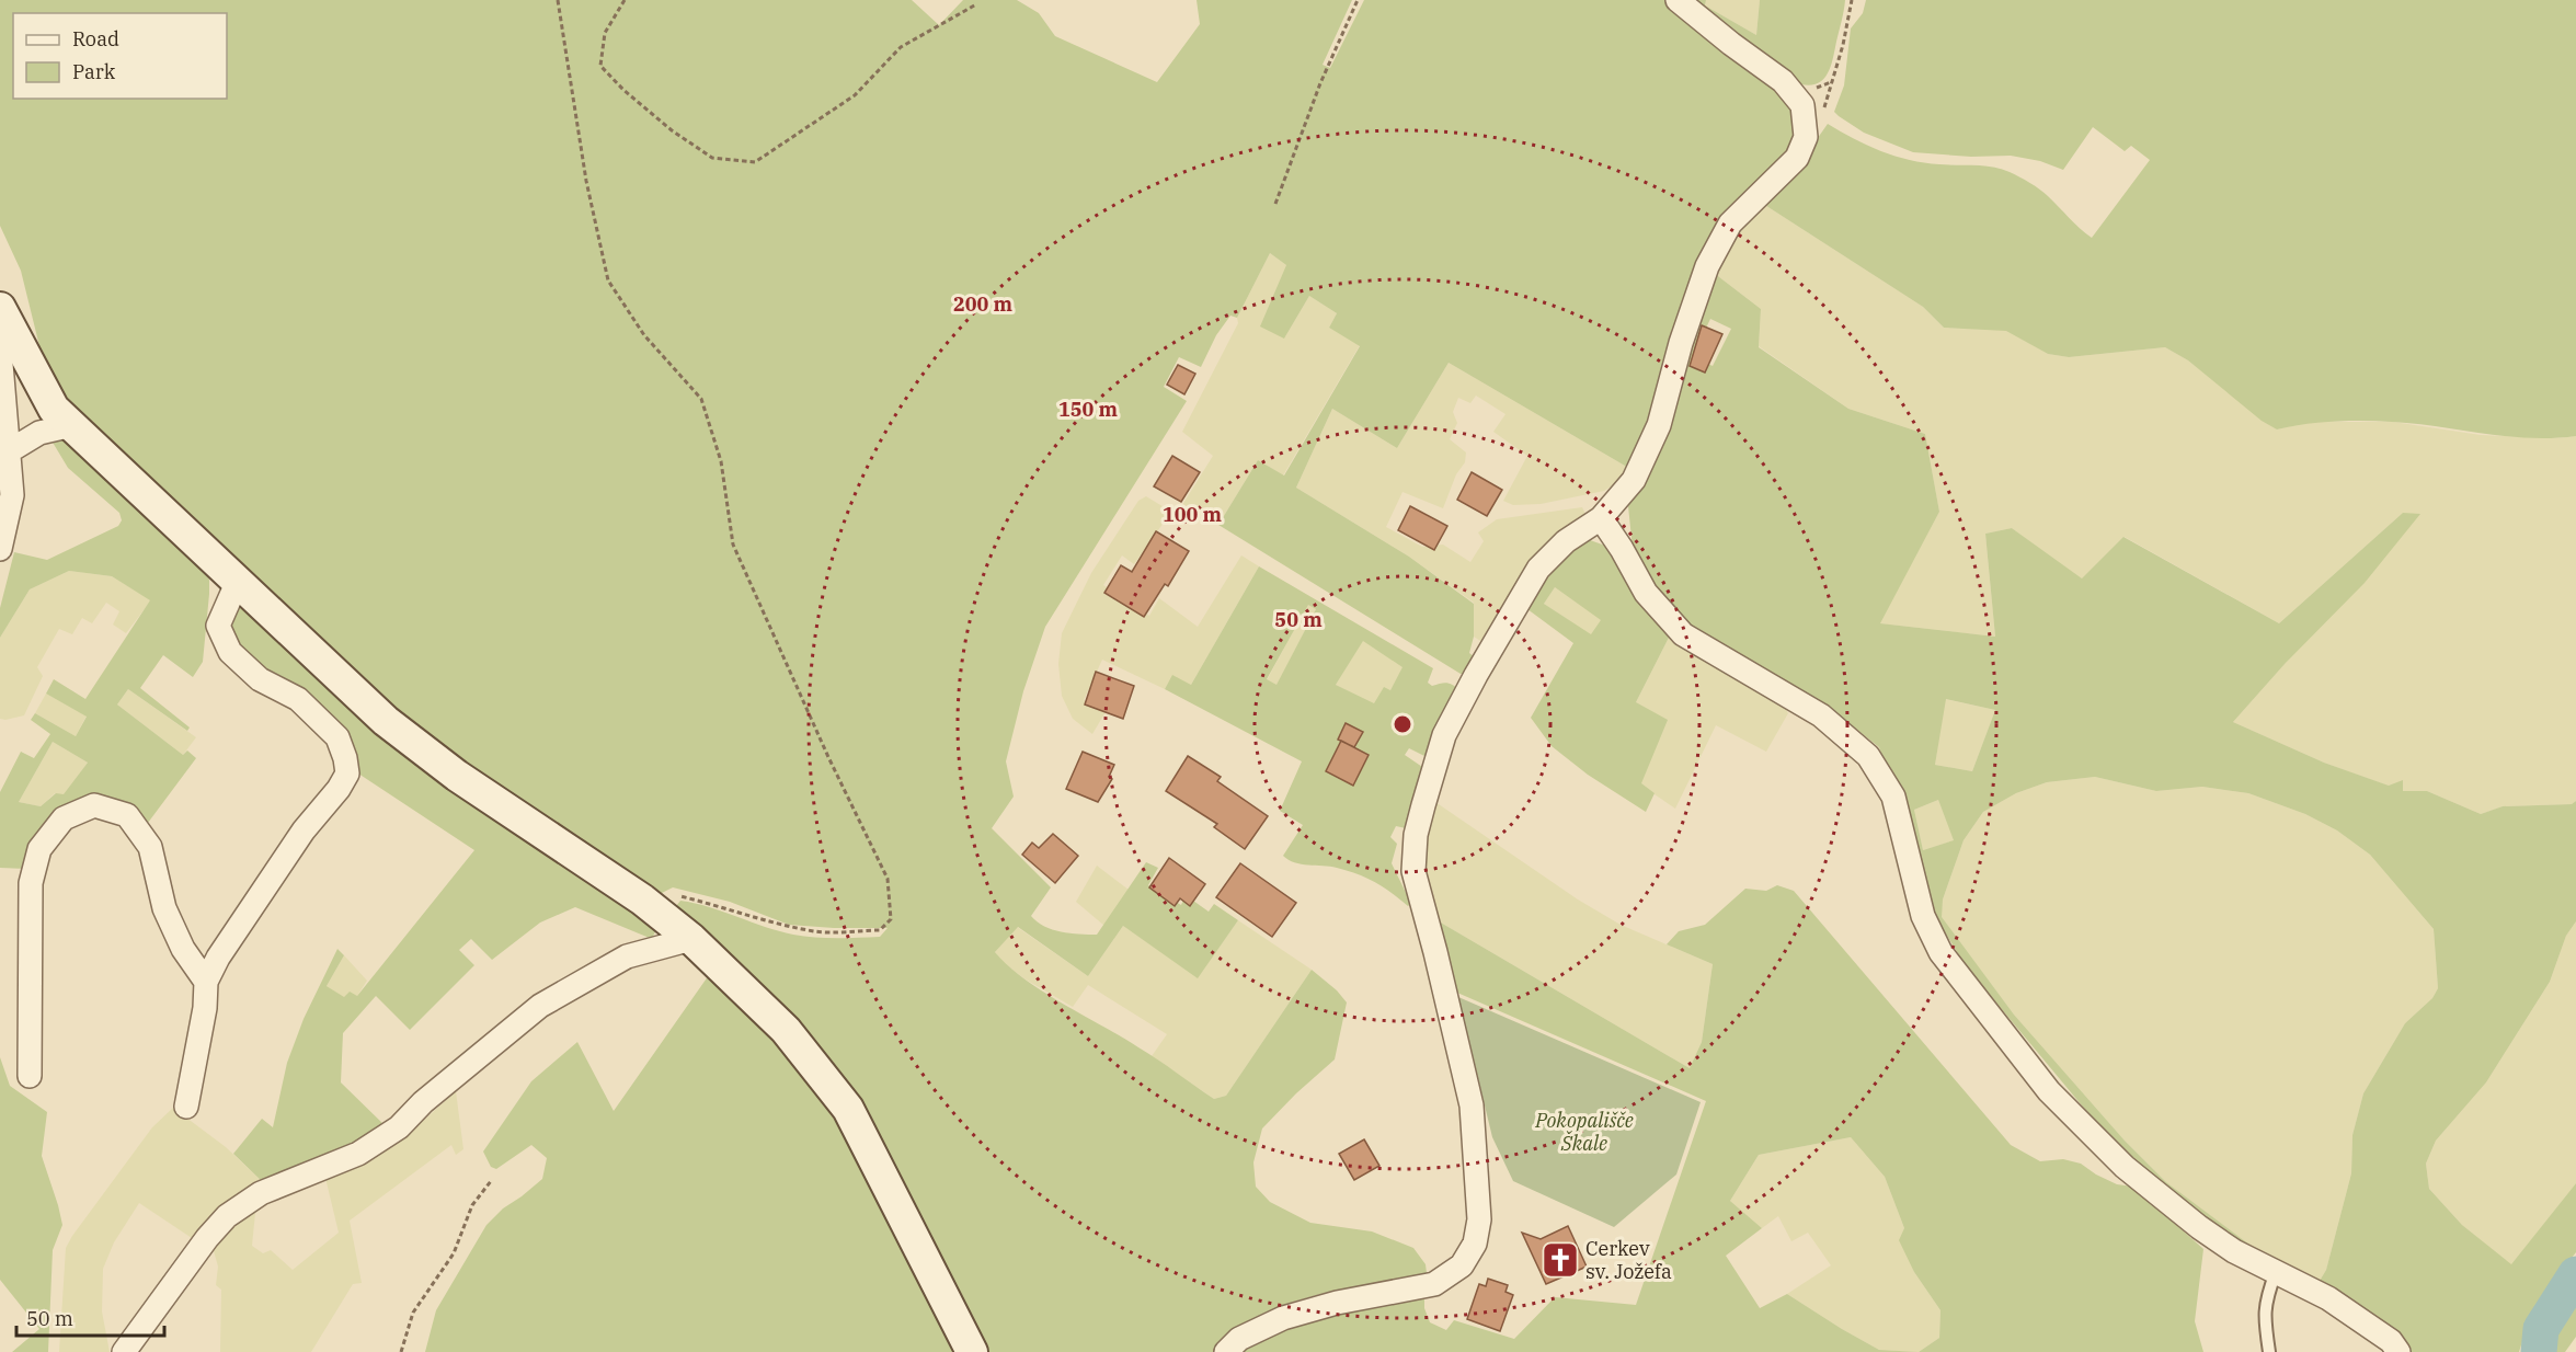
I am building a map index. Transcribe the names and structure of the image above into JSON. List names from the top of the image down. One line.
{"parks":["Pokopališče Škale"],"places":{"church":["Cerkev sv. Jožefa"]},"legend":["Road","Park"],"scale_bar":"50 m","rings":["200 m","150 m","100 m","50 m"]}
